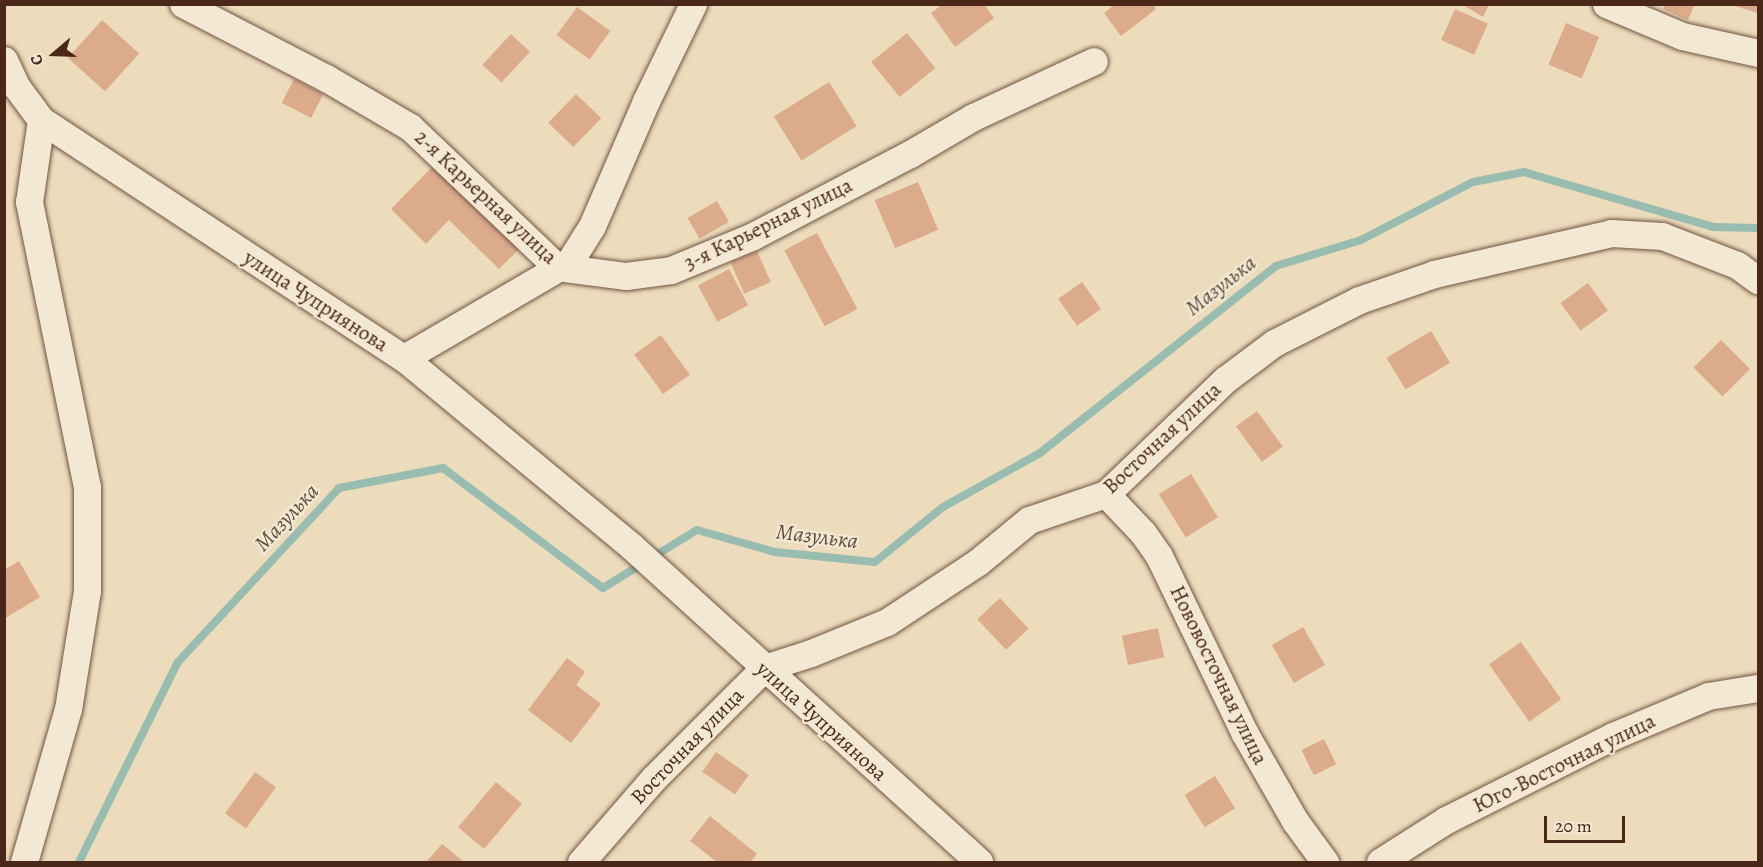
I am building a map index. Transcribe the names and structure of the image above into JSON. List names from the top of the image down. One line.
{"streets":{"street":["2-я Карьерная улица","3-я Карьерная улица","улица Чуприянова","Восточная улица","Нововосточная улица","Юго-Восточная улица"]},"crossings":[["2-я Карьерная улица","3-я Карьерная улица"],["улица Чуприянова","Восточная улица"],["Восточная улица","Нововосточная улица"]],"water":["Мазулька"],"scale_bar":"20 m","north":"left"}
